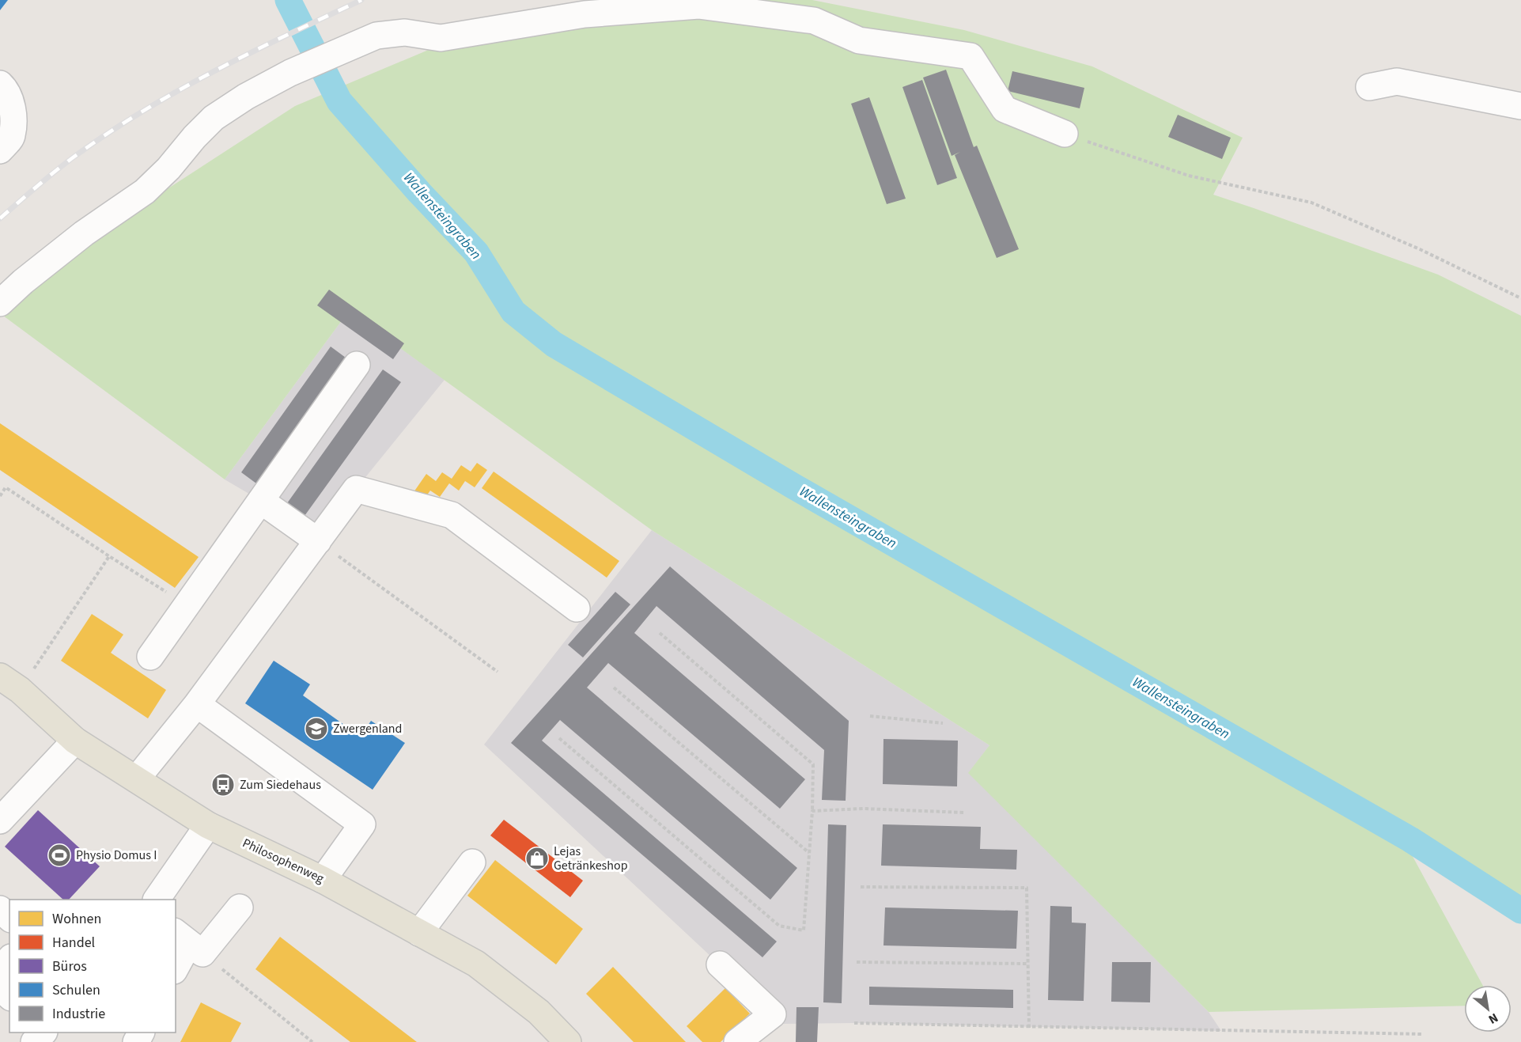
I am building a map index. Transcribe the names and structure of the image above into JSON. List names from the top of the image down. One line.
{"streets":{"main road":["Philosophenweg"]},"water":["Wallensteingraben"],"places":{"school or university":["Zwergenland"],"bus stop":["Zum Siedehaus"],"sports":["Physio Domus I"],"shop":["Lejas Getränkeshop"]},"legend":["Wohnen","Handel","Büros","Schulen","Industrie"],"north":"bottom right"}
